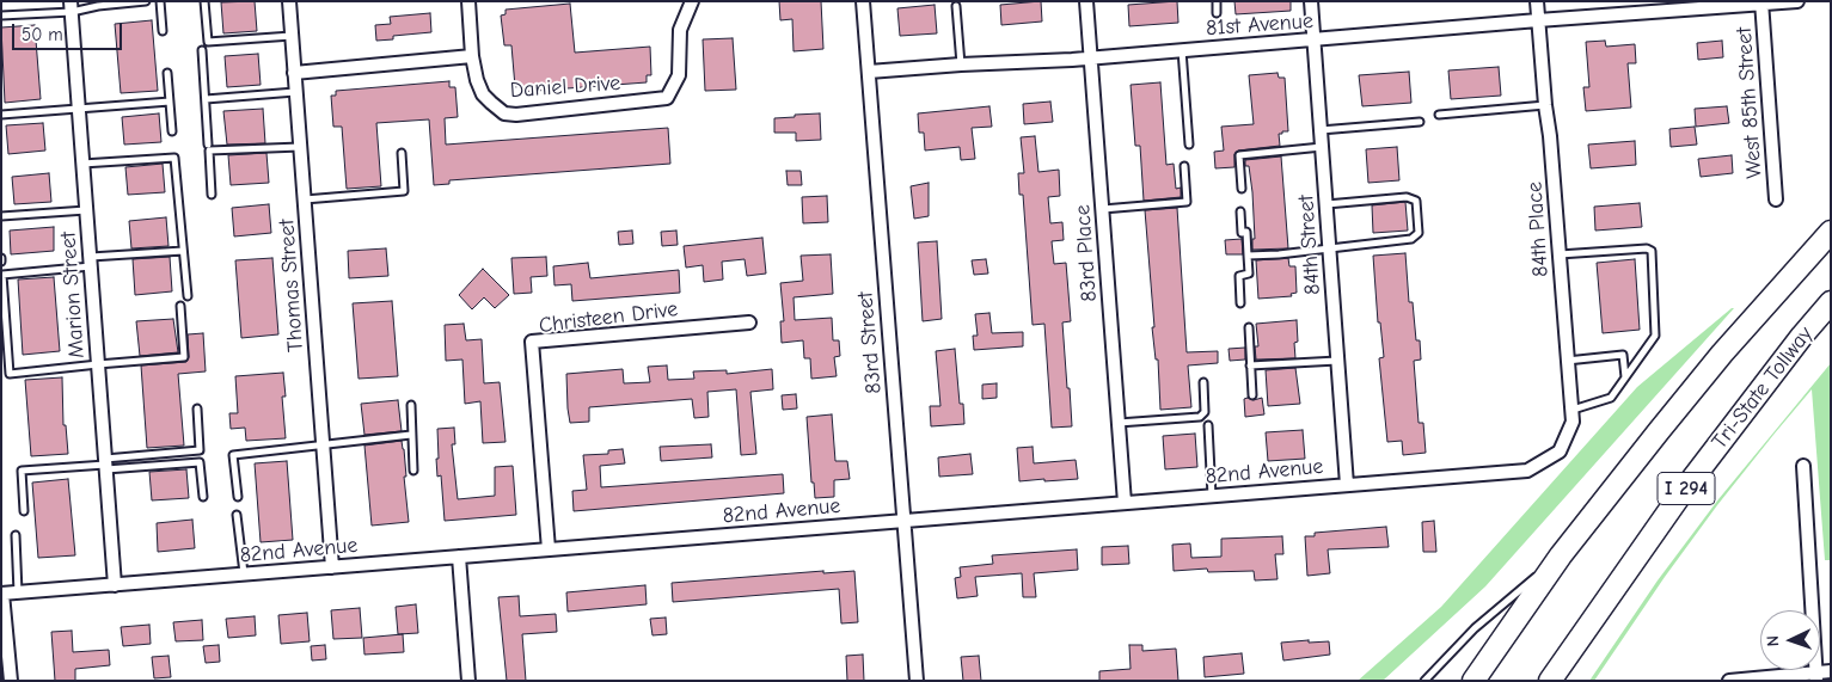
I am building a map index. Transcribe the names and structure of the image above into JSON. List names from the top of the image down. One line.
{"streets":{"highway":["Tri-State Tollway","I 294"],"street":["81st Avenue","Daniel Drive","West 85th Street","84th Place","84th Street","83rd Place","Thomas Street","Marion Street","Christeen Drive","83rd Street","82nd Avenue"]},"crossings":[["81st Avenue","West 85th Street"],["81st Avenue","84th Place"],["81st Avenue","84th Street"],["81st Avenue","83rd Place"],["81st Avenue","83rd Street"],["84th Place","82nd Avenue"],["84th Street","82nd Avenue"],["83rd Place","82nd Avenue"],["Thomas Street","82nd Avenue"],["Marion Street","82nd Avenue"],["Christeen Drive","82nd Avenue"],["83rd Street","82nd Avenue"]],"scale_bar":"50 m","north":"left"}
